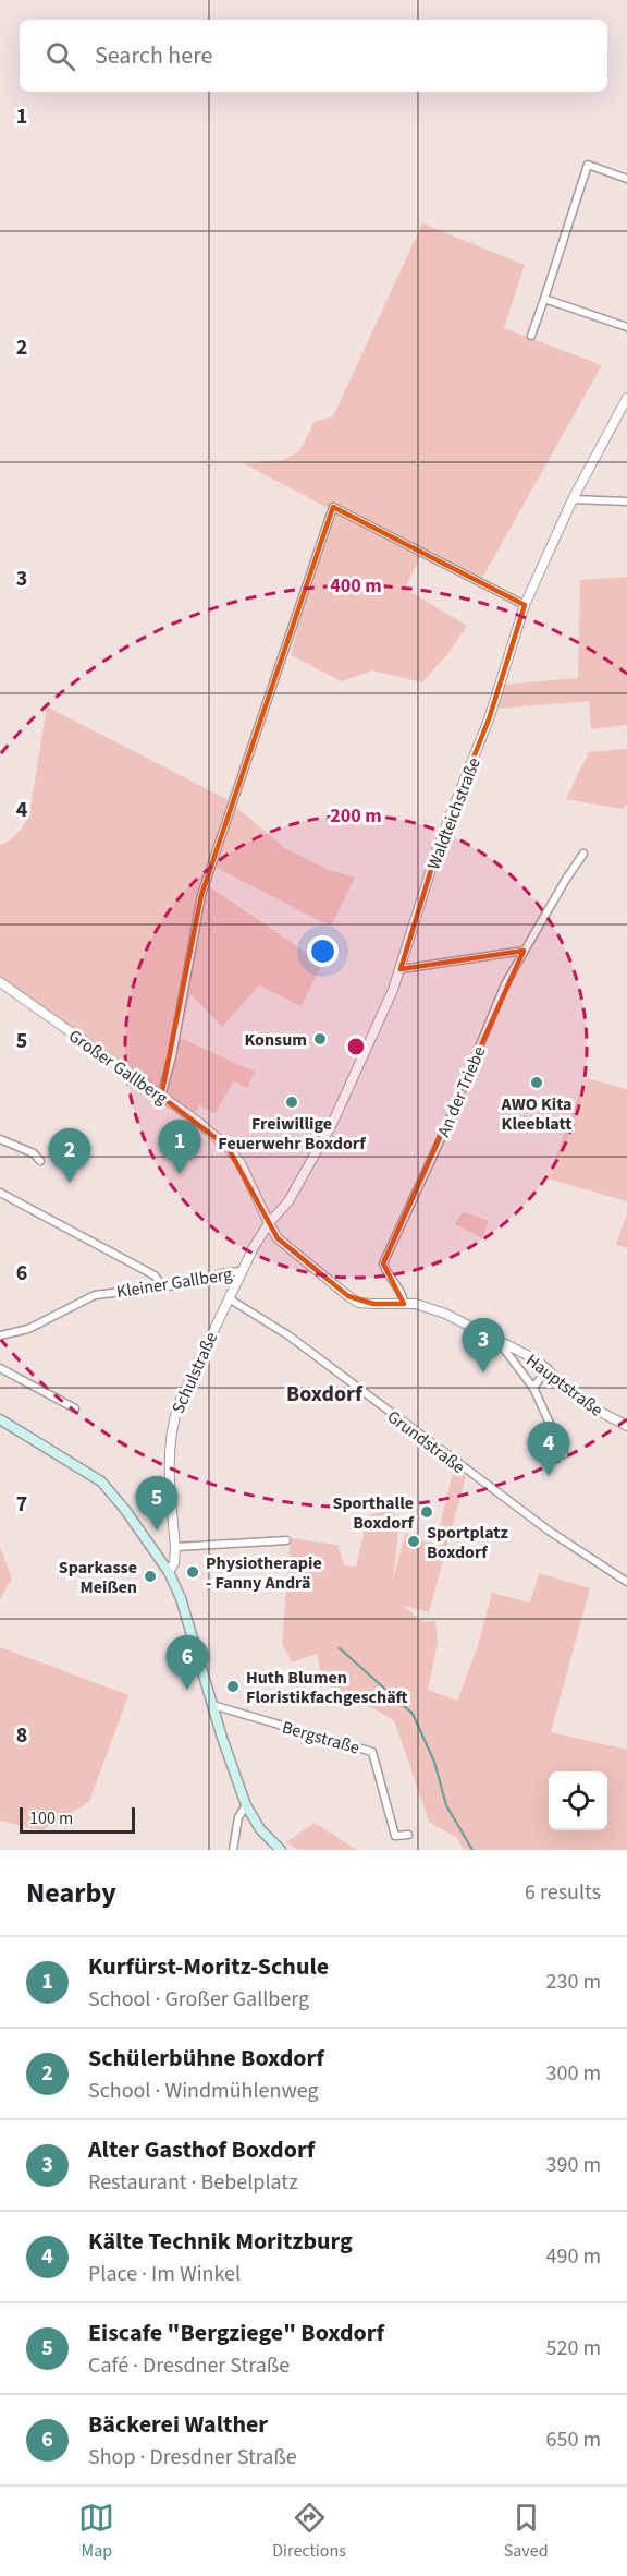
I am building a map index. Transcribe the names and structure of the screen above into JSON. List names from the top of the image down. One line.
{"streets":{"street":["Waldteichstraße","Großer Gallberg","An der Triebe","Kleiner Gallberg","Schulstraße","Hauptstraße","Grundstraße","Bergstraße"]},"crossings":[["Waldteichstraße","Großer Gallberg"],["Waldteichstraße","Schulstraße"],["Waldteichstraße","Hauptstraße"],["Großer Gallberg","Schulstraße"],["Großer Gallberg","Hauptstraße"],["An der Triebe","Hauptstraße"],["Kleiner Gallberg","Schulstraße"],["Schulstraße","Hauptstraße"],["Schulstraße","Grundstraße"]],"districts":["Boxdorf"],"places":["Konsum","AWO Kita Kleeblatt","Freiwillige Feuerwehr Boxdorf","Sporthalle Boxdorf","Sportplatz Boxdorf","Physiotherapie - Fanny Andrä","Sparkasse Meißen","Huth Blumen Floristikfachgeschäft"],"scale_bar":"100 m","page":{"search":"Search here","pins":["1","2","3","4","5","6"],"scale":"100 m","heading":["Nearby","6 results"],"list":[{"mark":"1","name":"Kurfürst-Moritz-Schule","note":"School · Großer Gallberg","value":"230 m"},{"mark":"2","name":"Schülerbühne Boxdorf","note":"School · Windmühlenweg","value":"300 m"},{"mark":"3","name":"Alter Gasthof Boxdorf","note":"Restaurant · Bebelplatz","value":"390 m"},{"mark":"4","name":"Kälte Technik Moritzburg","note":"Place · Im Winkel","value":"490 m"},{"mark":"5","name":"Eiscafe \"Bergziege\" Boxdorf","note":"Café · Dresdner Straße","value":"520 m"},{"mark":"6","name":"Bäckerei Walther","note":"Shop · Dresdner Straße","value":"650 m"}],"nav":["Map","Directions","Saved"]},"grid":{"rows":["1","2","3","4","5","6","7","8"]},"rings":["400 m","200 m"]}
